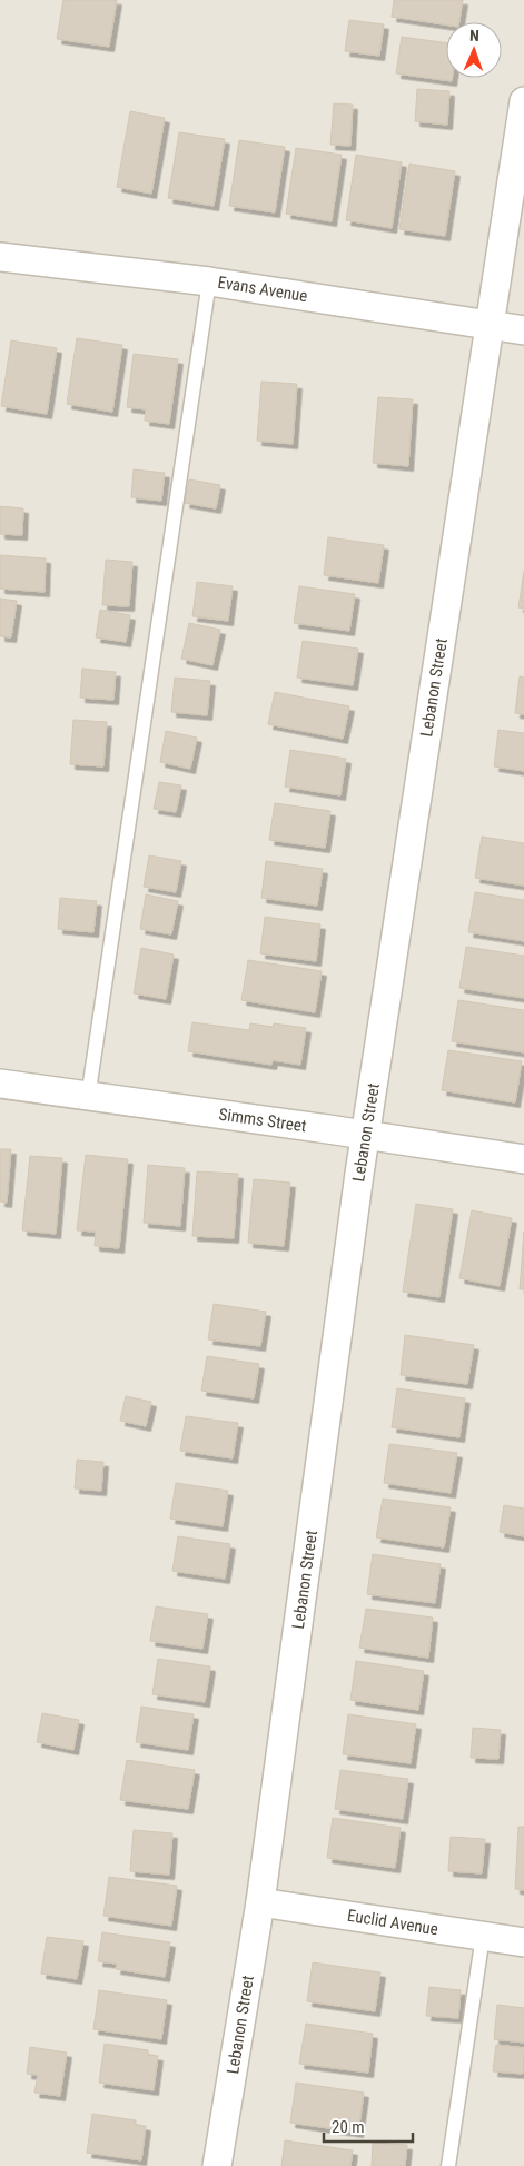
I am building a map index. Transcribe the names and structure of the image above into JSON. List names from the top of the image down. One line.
{"streets":{"street":["Evans Avenue","Lebanon Street","Simms Street","Euclid Avenue"]},"crossings":[["Evans Avenue","Lebanon Street"],["Lebanon Street","Simms Street"],["Lebanon Street","Euclid Avenue"]],"scale_bar":"20 m","north":"top"}
